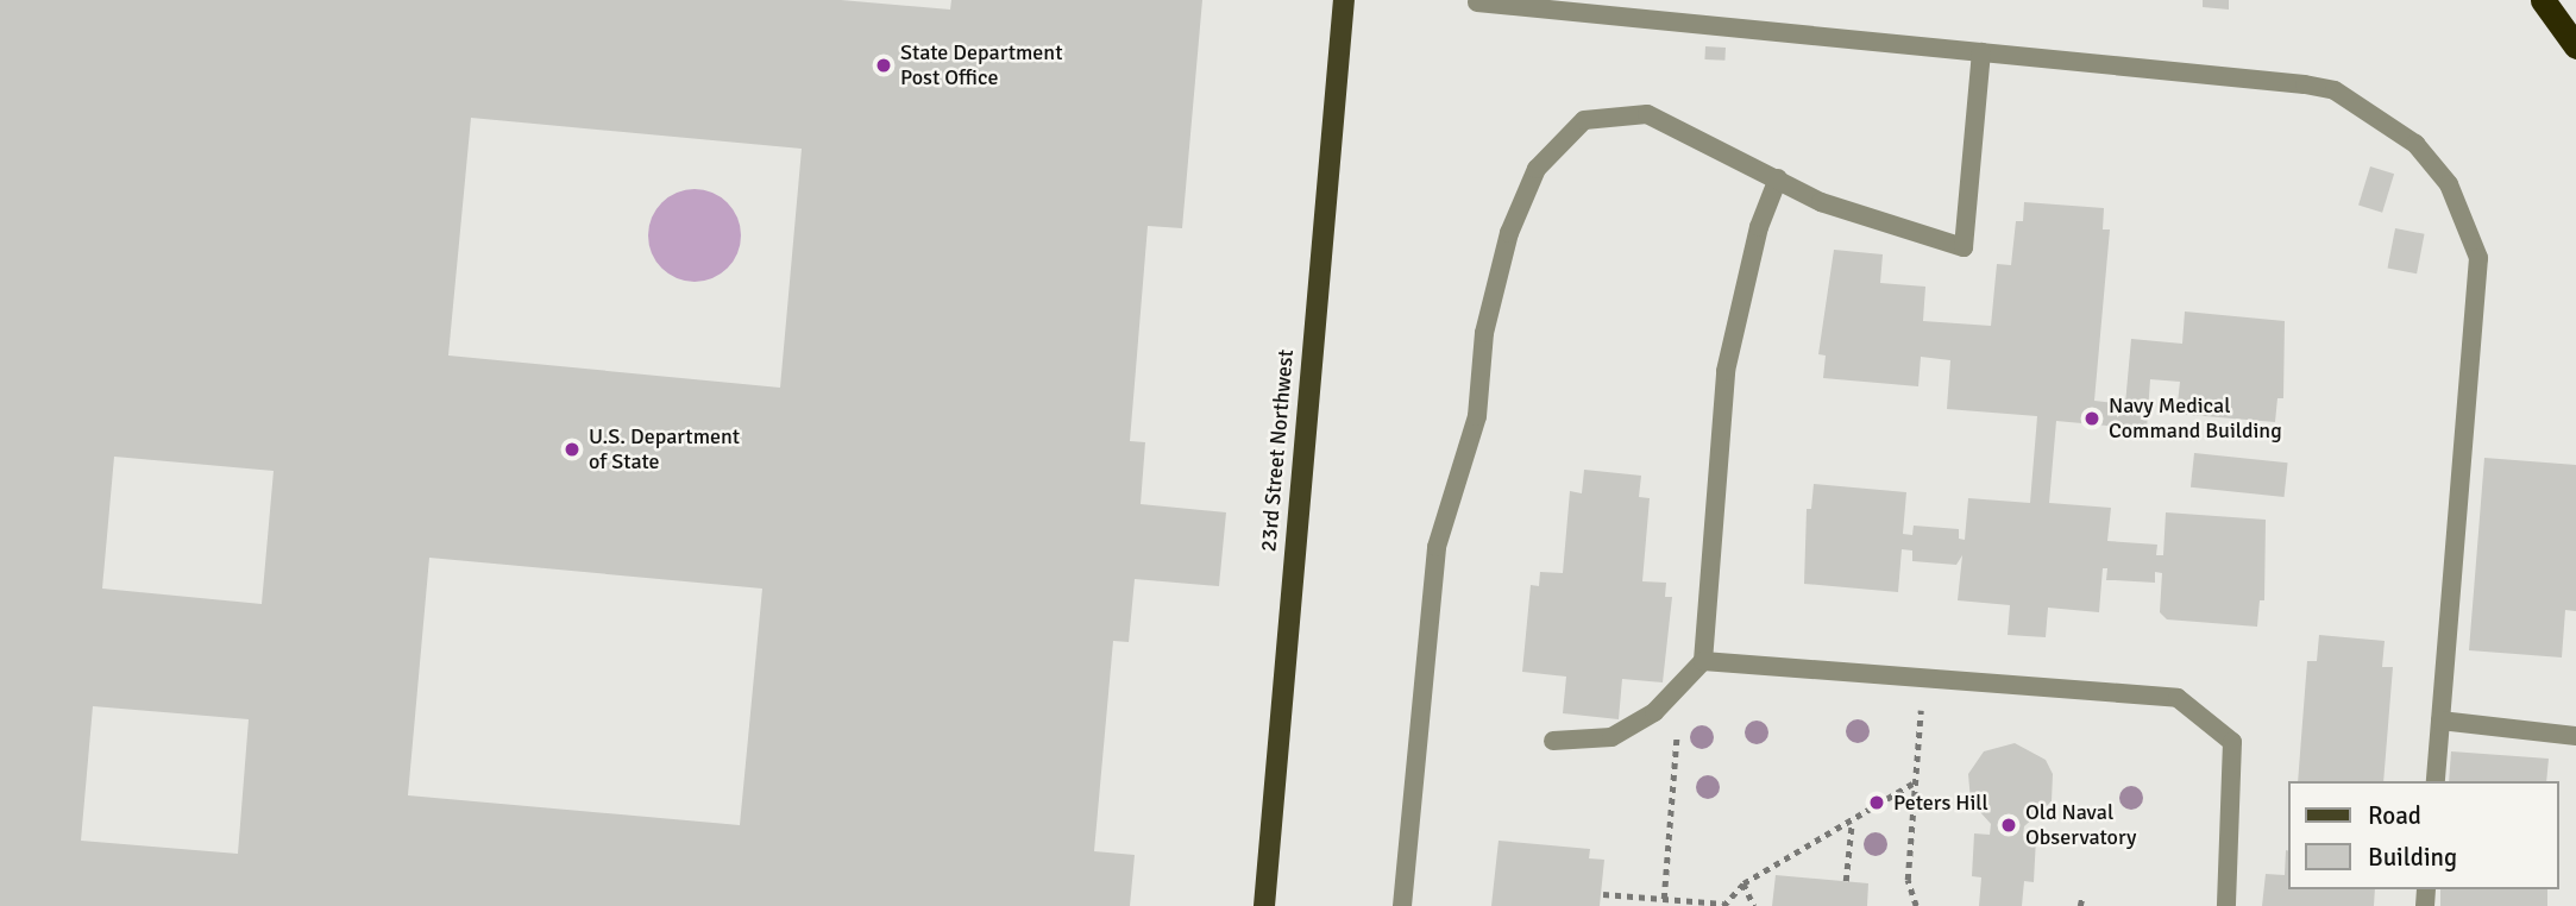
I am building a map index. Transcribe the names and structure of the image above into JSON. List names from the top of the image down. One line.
{"streets":{"main road":["23rd Street Northwest"]},"places":["State Department Post Office","Navy Medical Command Building","U.S. Department of State","Peters Hill","Old Naval Observatory"],"legend":["Road","Building"]}
